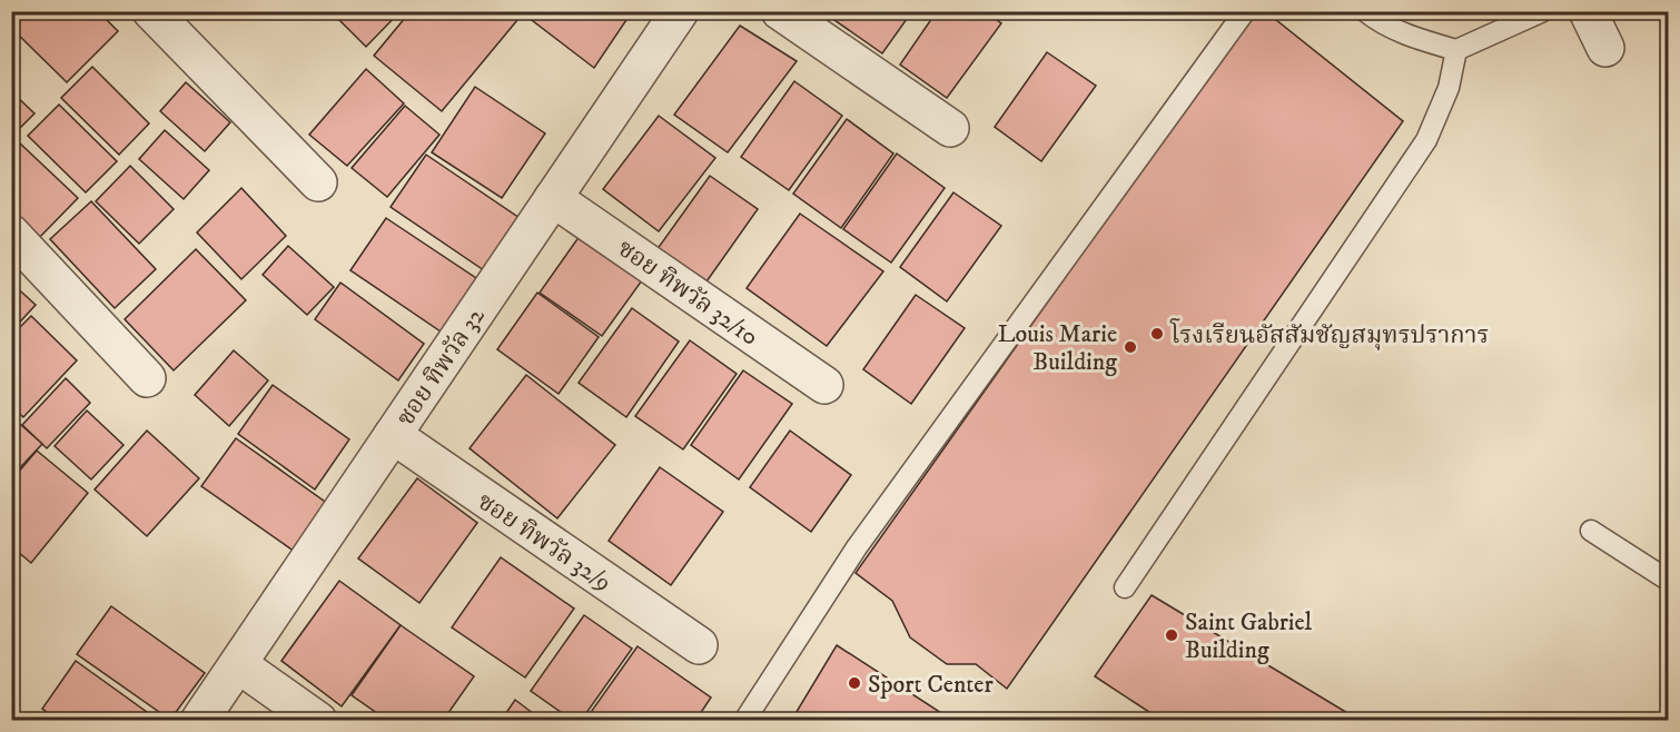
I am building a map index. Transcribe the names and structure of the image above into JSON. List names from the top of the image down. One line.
{"streets":{"street":["ซอย ทิพวัล 32/10","ซอย ทิพวัล 32","ซอย ทิพวัล 32/9"]},"crossings":[["ซอย ทิพวัล 32/10","ซอย ทิพวัล 32"],["ซอย ทิพวัล 32","ซอย ทิพวัล 32/9"]],"places":["โรงเรียนอัสสัมชัญสมุทรปราการ","Louis Marie Building","Saint Gabriel Building","Sport Center"]}
